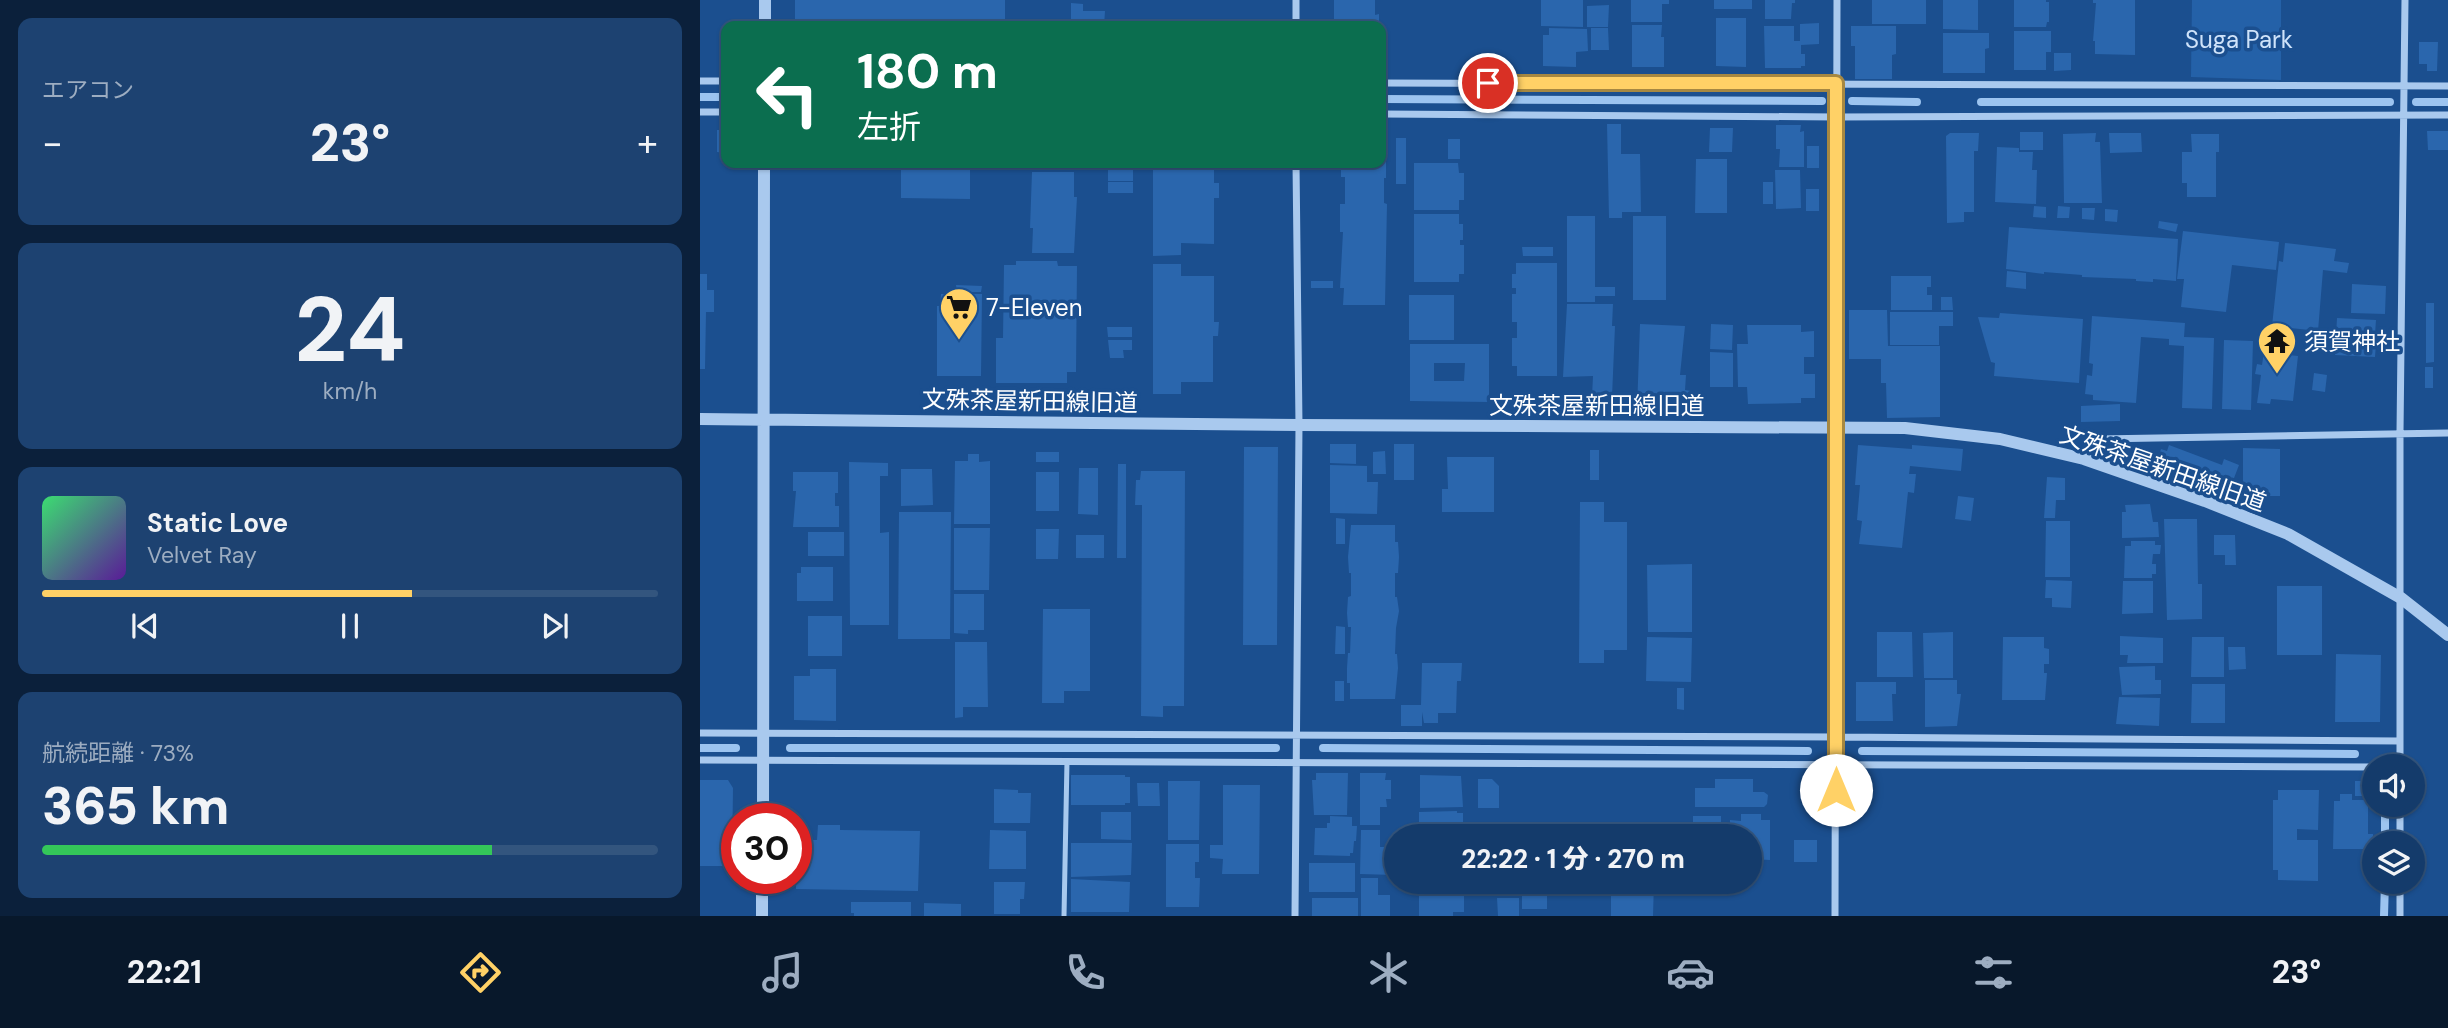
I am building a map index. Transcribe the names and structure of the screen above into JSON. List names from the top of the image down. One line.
{"streets":{"street":["文殊茶屋新田線旧道"]},"parks":["Suga Park"],"places":{"supermarket":["7-Eleven"],"temple":["須賀神社"]},"page":{"tile":["エアコン",["24","km/h"],["航続距離 · 73%","365 km"]],"turn":["180 m","左折"],"heat":["−","23°","+"],"song":["Static Love","Velvet Ray"],"limit":"30","trip":"22:22 · 1 分 · 270 m","tabs":["22:21","23°"]}}
